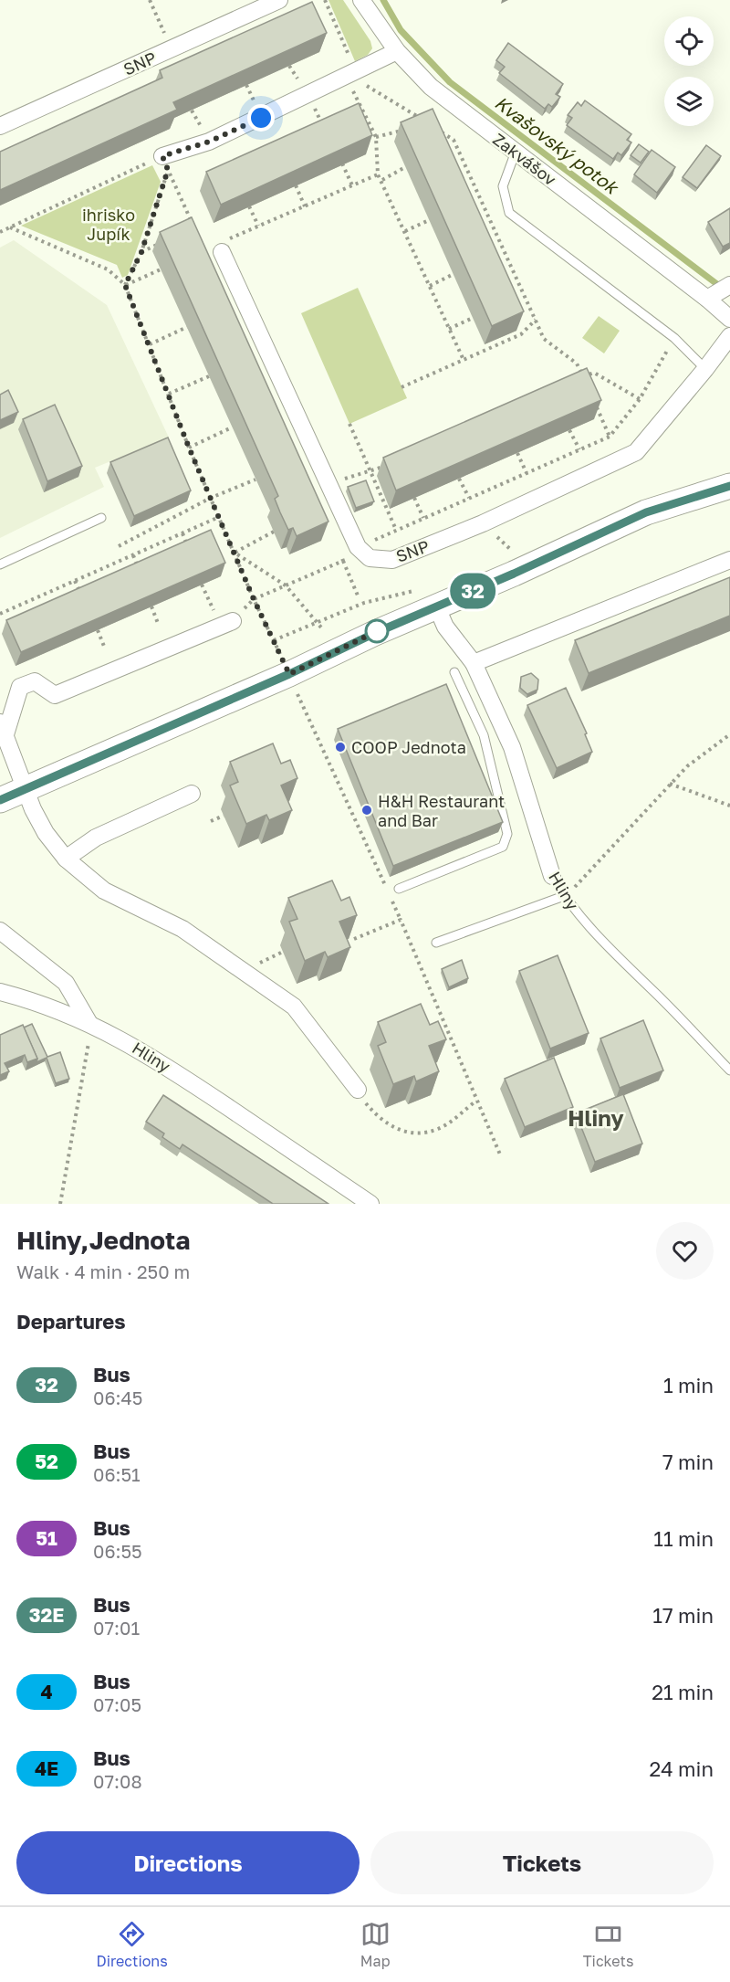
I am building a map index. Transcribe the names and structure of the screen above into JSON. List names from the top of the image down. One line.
{"streets":{"street":["SNP","Zakvášov","Hliny"]},"districts":["Hliny"],"water":["Kvašovský potok"],"parks":["ihrisko Jupík"],"places":["COOP Jednota","H&H Restaurant and Bar"],"lines":["bus line 32"],"page":{"on_map":"32","heading":[["Hliny,Jednota","Walk · 4 min · 250 m"],"Departures"],"list":[{"mark":"32","name":"Bus","note":"06:45","value":"1 min"},{"mark":"52","name":"Bus","note":"06:51","value":"7 min"},{"mark":"51","name":"Bus","note":"06:55","value":"11 min"},{"mark":"32E","name":"Bus","note":"07:01","value":"17 min"},{"mark":"4","name":"Bus","note":"07:05","value":"21 min"},{"mark":"4E","name":"Bus","note":"07:08","value":"24 min"}],"buttons":["Directions","Tickets"],"tabs":["Directions","Map","Tickets"]}}
